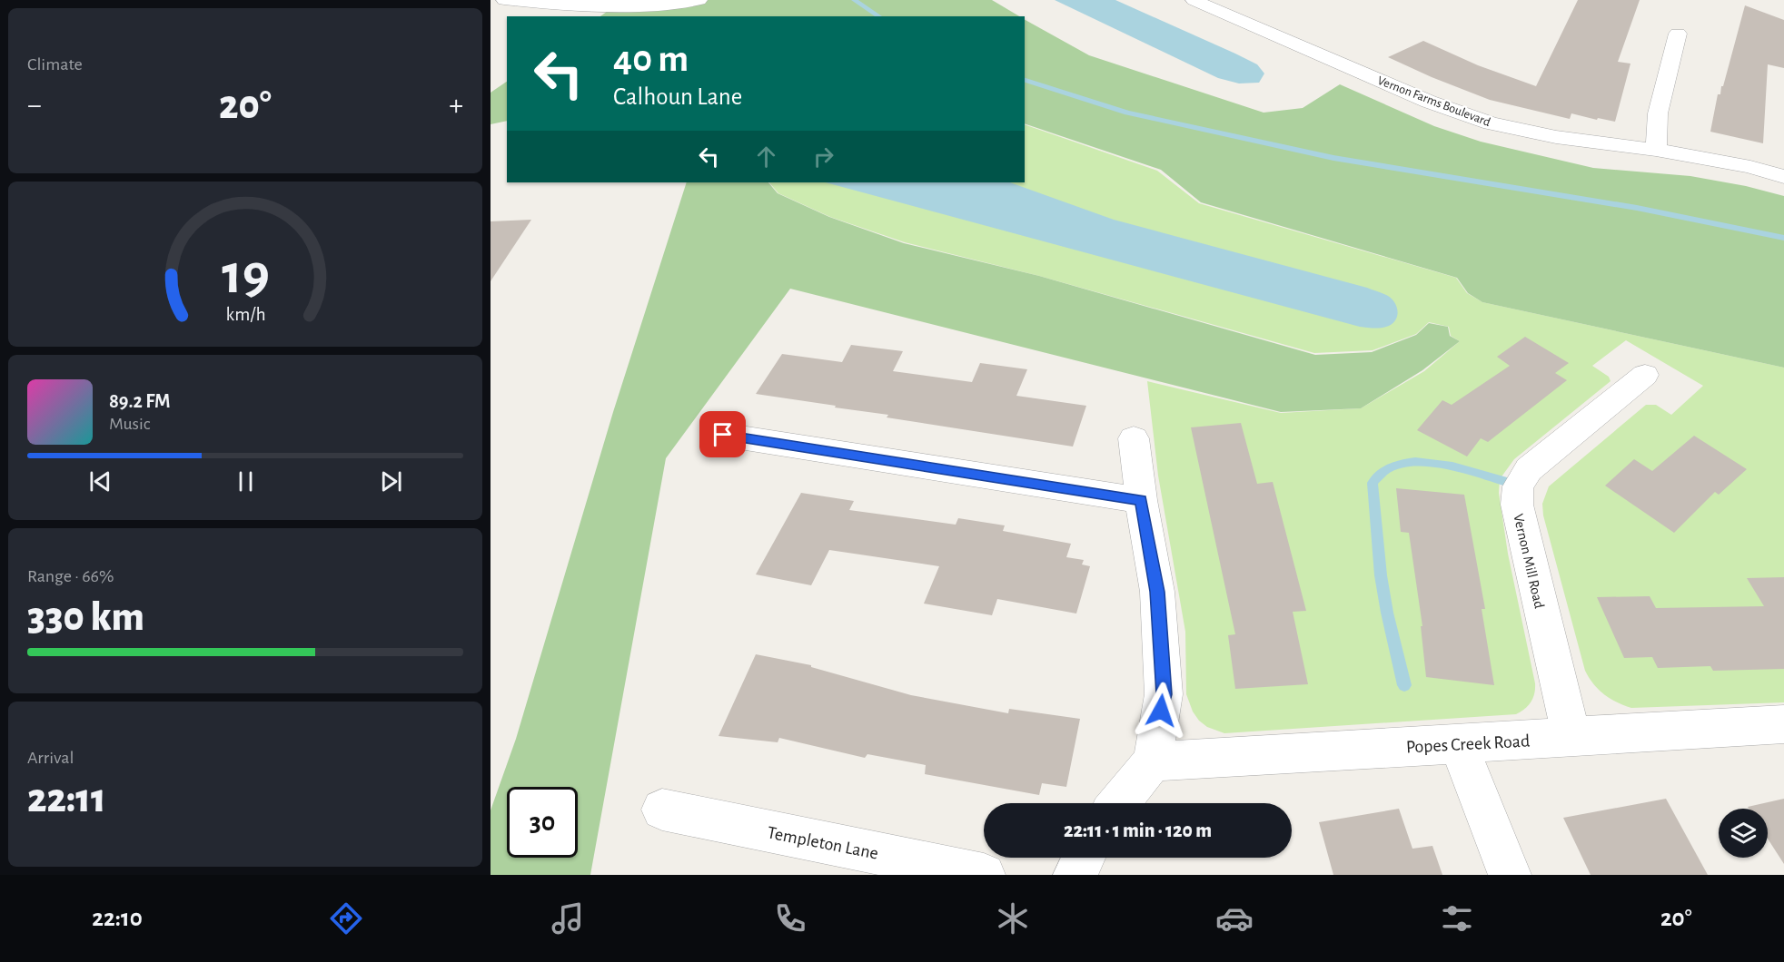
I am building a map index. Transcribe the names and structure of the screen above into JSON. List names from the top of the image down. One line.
{"streets":{"street":["Vernon Farms Boulevard","Vernon Mill Road","Popes Creek Road","Templeton Lane"]},"crossings":[["Vernon Mill Road","Popes Creek Road"]],"page":{"tile":["Climate",["Range · 66%","330 km"],["Arrival","22:11"]],"turn":["40 m","Calhoun Lane"],"heat":["−","20°","+"],"song":["89.2 FM","Music"],"limit":"30","trip":"22:11 · 1 min · 120 m","tabs":["22:10","20°"],"gauge":["19","km/h"]}}
